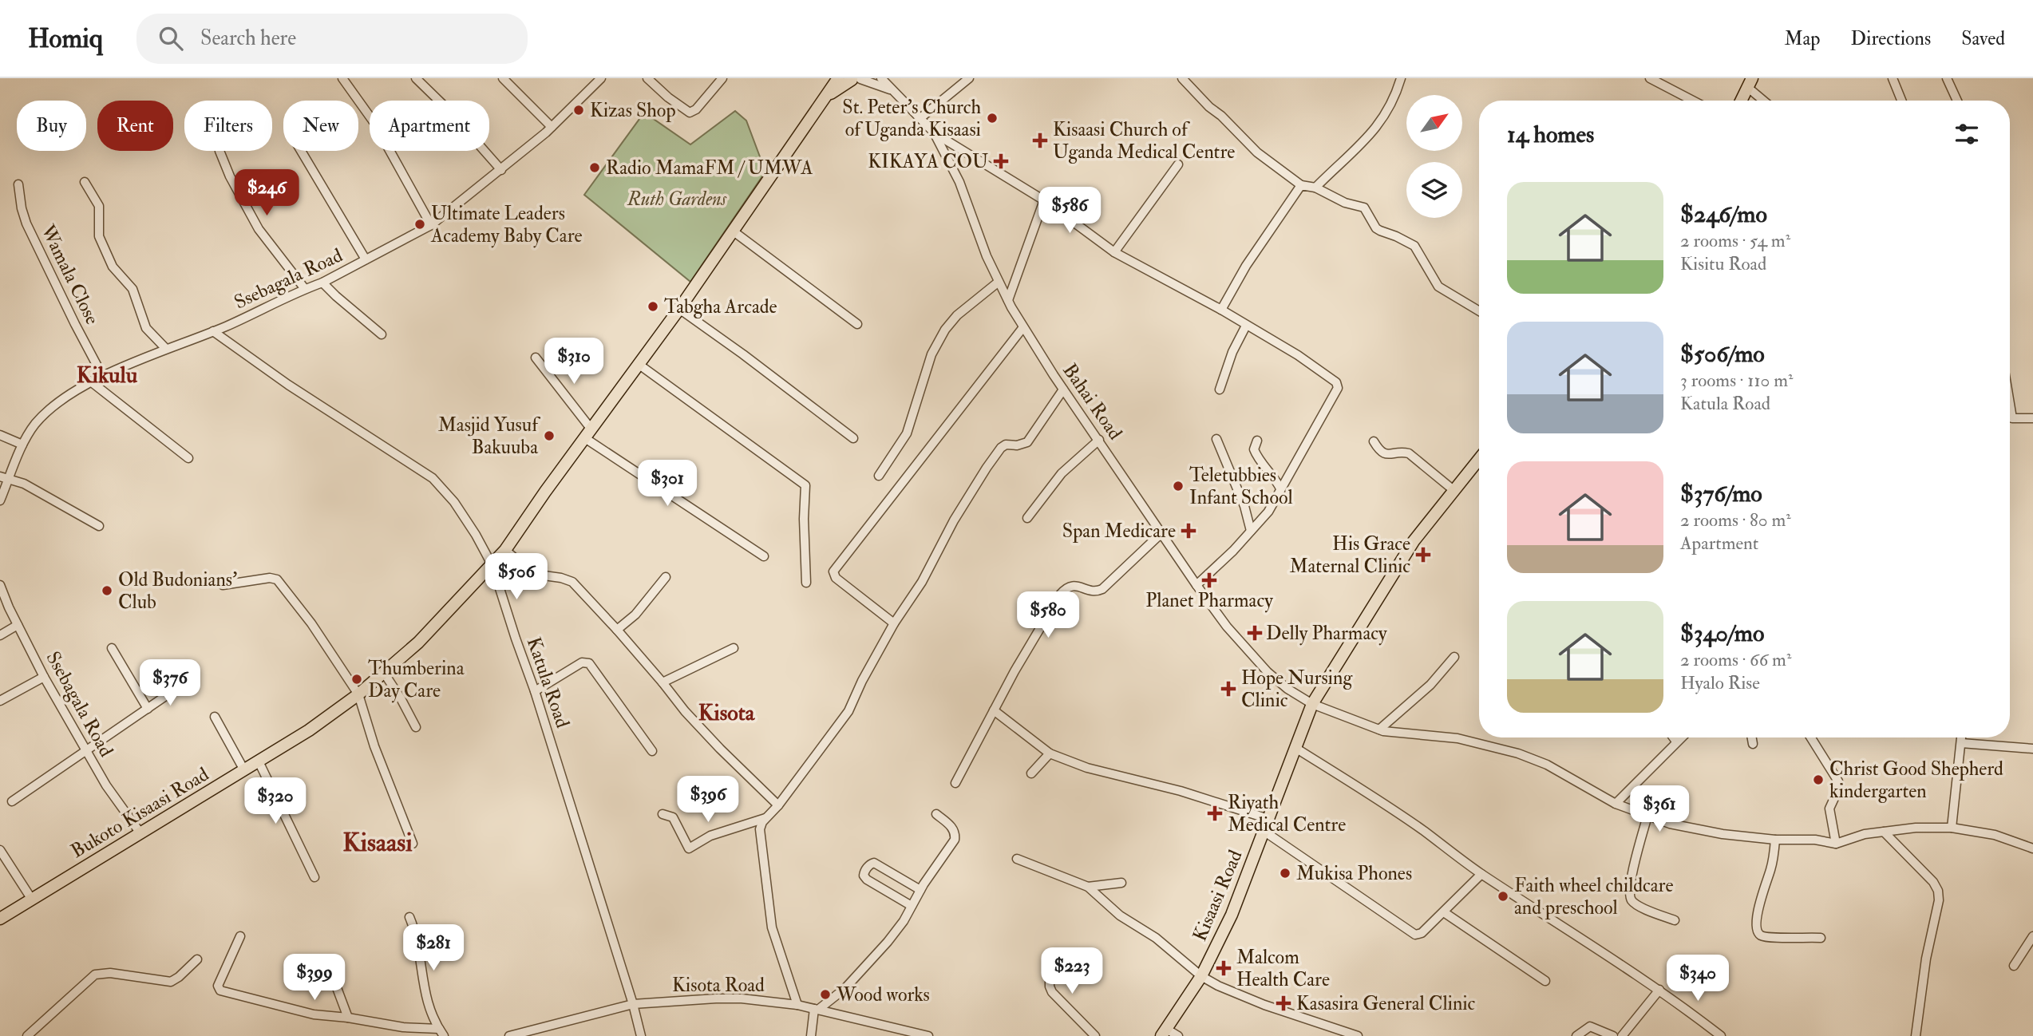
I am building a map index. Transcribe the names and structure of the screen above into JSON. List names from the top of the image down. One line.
{"streets":{"main road":["Bukoto Kisaasi Road","Kisaasi Road"],"street":["Wamala Close","Ssebagala Road","Bahai Road","Katula Road","Kisota Road"]},"crossings":[["Wamala Close","Ssebagala Road"],["Ssebagala Road","Katula Road"],["Ssebagala Road","Bukoto Kisaasi Road"],["Bahai Road","Bukoto Kisaasi Road"],["Bahai Road","Kisaasi Road"],["Katula Road","Bukoto Kisaasi Road"],["Katula Road","Kisota Road"]],"districts":["Kikulu","Kisota","Kisaasi"],"parks":["Ruth Gardens"],"places":{"other":["Kizas Shop","St. Peter’s Church of Uganda Kisaasi","Radio MamaFM / UMWA","Ultimate Leaders Academy Baby Care","Tabgha Arcade","Masjid Yusuf Bakuuba","Teletubbies Infant School","Old Budonians’ Club","Thumberina Day Care","Christ Good Shepherd kindergarten","Mukisa Phones","Faith wheel childcare and preschool","Wood works"],"health":["Kisaasi Church of Uganda Medical Centre","KIKAYA COU","Span Medicare","His Grace Maternal Clinic","Planet Pharmacy","Delly Pharmacy","Hope Nursing Clinic","Riyath Medical Centre","Malcom Health Care","Kasasira General Clinic"]},"north":"top right","page":{"header":"Homiq","search":"Search here","nav":["Map","Directions","Saved"],"chip":["Buy","Rent","Filters","New","Apartment"],"heading":"14 homes","list":[{"name":"$246/mo","note":"2 rooms · 54 m² · Kisitu Road"},{"name":"$506/mo","note":"3 rooms · 110 m² · Katula Road"},{"name":"$376/mo","note":"2 rooms · 80 m² · Apartment"},{"name":"$340/mo","note":"2 rooms · 66 m² · Hyalo Rise"}],"price":["$246","$586","$310","$301","$506","$580","$376","$396","$320","$361","$281","$223","$399","$340"]}}
